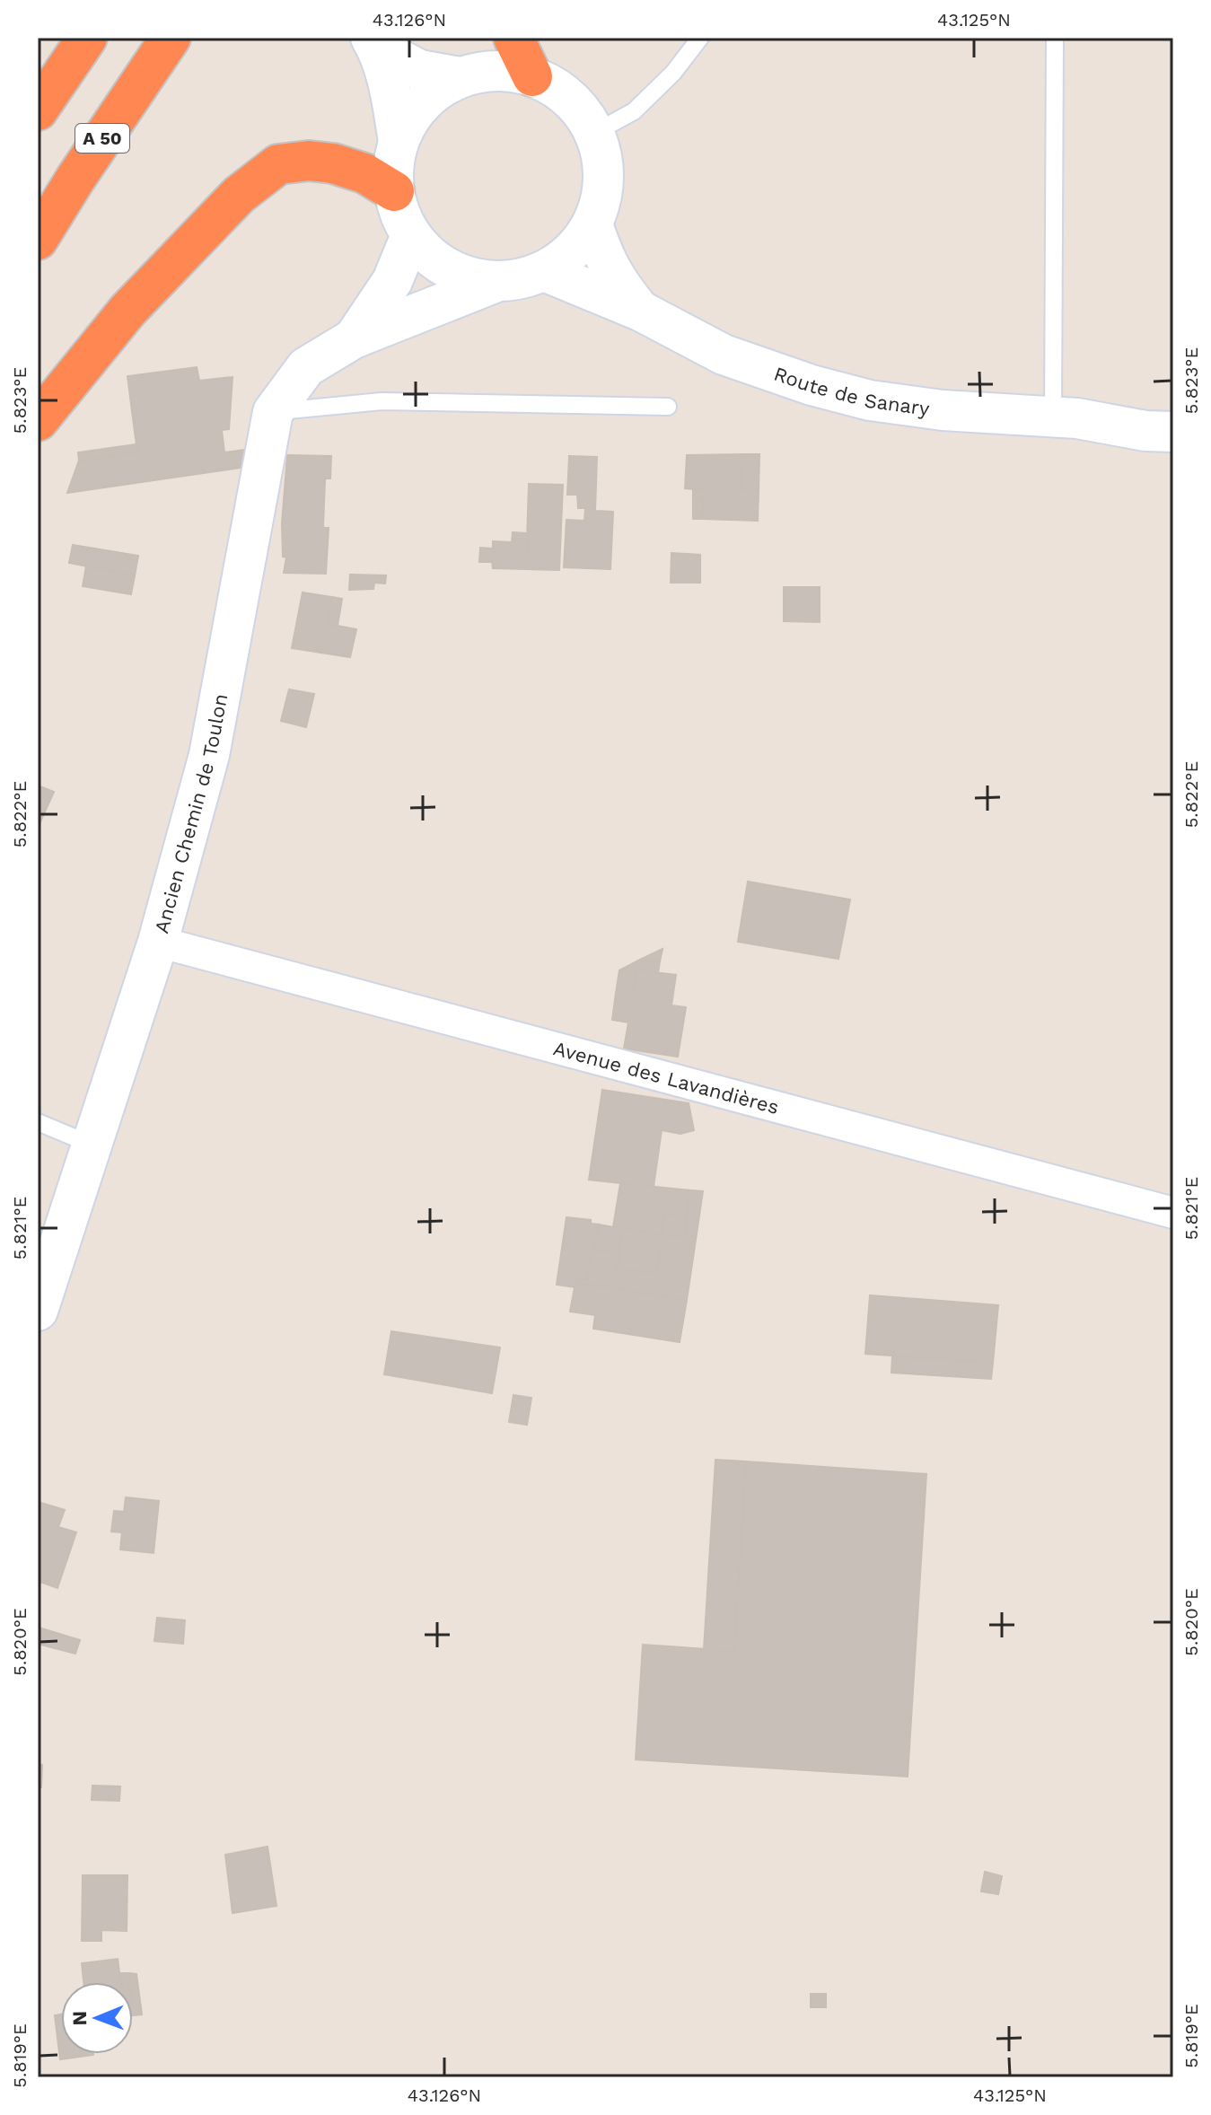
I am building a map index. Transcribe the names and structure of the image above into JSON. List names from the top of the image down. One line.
{"streets":{"highway":["A 50"],"main road":["Route de Sanary","Ancien Chemin de Toulon"],"street":["Avenue des Lavandières"]},"crossings":[["Route de Sanary","Ancien Chemin de Toulon"],["Ancien Chemin de Toulon","Avenue des Lavandières"]],"north":"left","coordinates":["43.126°N","43.125°N","5.823°E","5.822°E","5.821°E","5.820°E","5.819°E"]}
